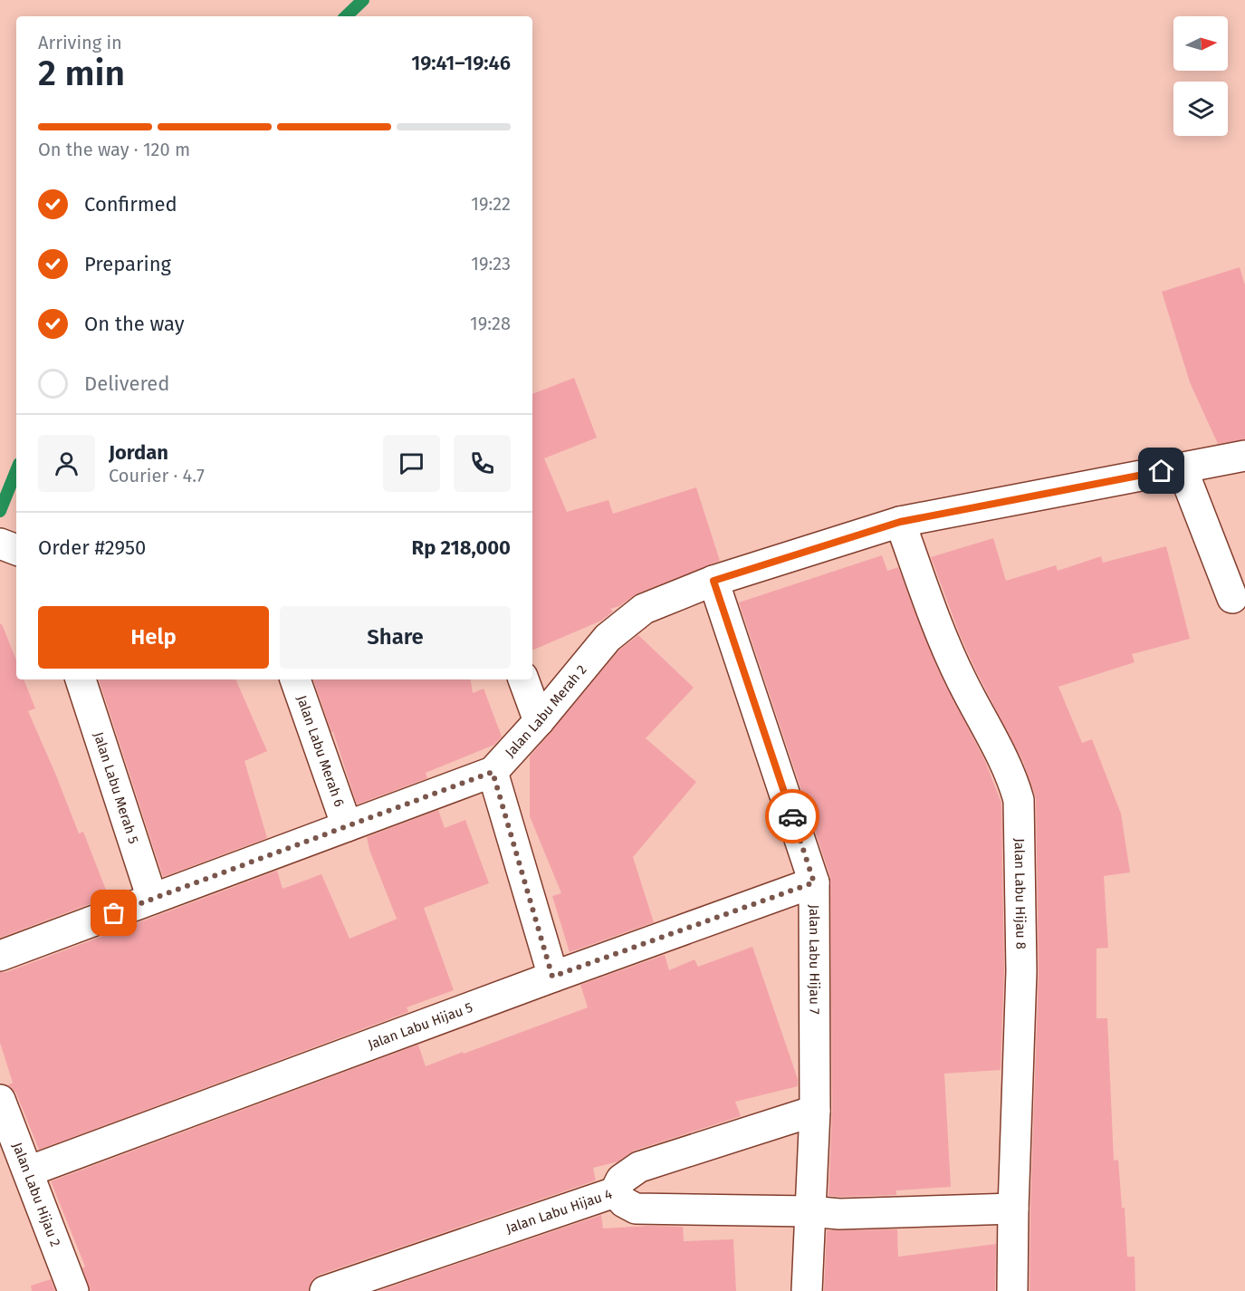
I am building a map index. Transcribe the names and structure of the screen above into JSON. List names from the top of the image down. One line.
{"streets":{"street":["Jalan Labu Merah 2","Jalan Labu Merah 6","Jalan Labu Merah 5","Jalan Labu Hijau 8","Jalan Labu Hijau 7","Jalan Labu Hijau 5","Jalan Labu Hijau 2","Jalan Labu Hijau 4"]},"crossings":[["Jalan Labu Merah 2","Jalan Labu Merah 6"],["Jalan Labu Merah 2","Jalan Labu Merah 5"],["Jalan Labu Merah 2","Jalan Labu Hijau 8"],["Jalan Labu Merah 2","Jalan Labu Hijau 7"],["Jalan Labu Hijau 7","Jalan Labu Hijau 5"],["Jalan Labu Hijau 7","Jalan Labu Hijau 4"],["Jalan Labu Hijau 5","Jalan Labu Hijau 2"]],"north":"right","page":{"heading":["2 min","Arriving in","19:41–19:46"],"panel":["Jordan","Courier · 4.7","Order #2950","Rp 218,000"],"bar":"On the way · 120 m","list":[["Confirmed","19:22"],["Preparing","19:23"],["On the way","19:28"],"Delivered"],"buttons":["Help","Share"]}}
